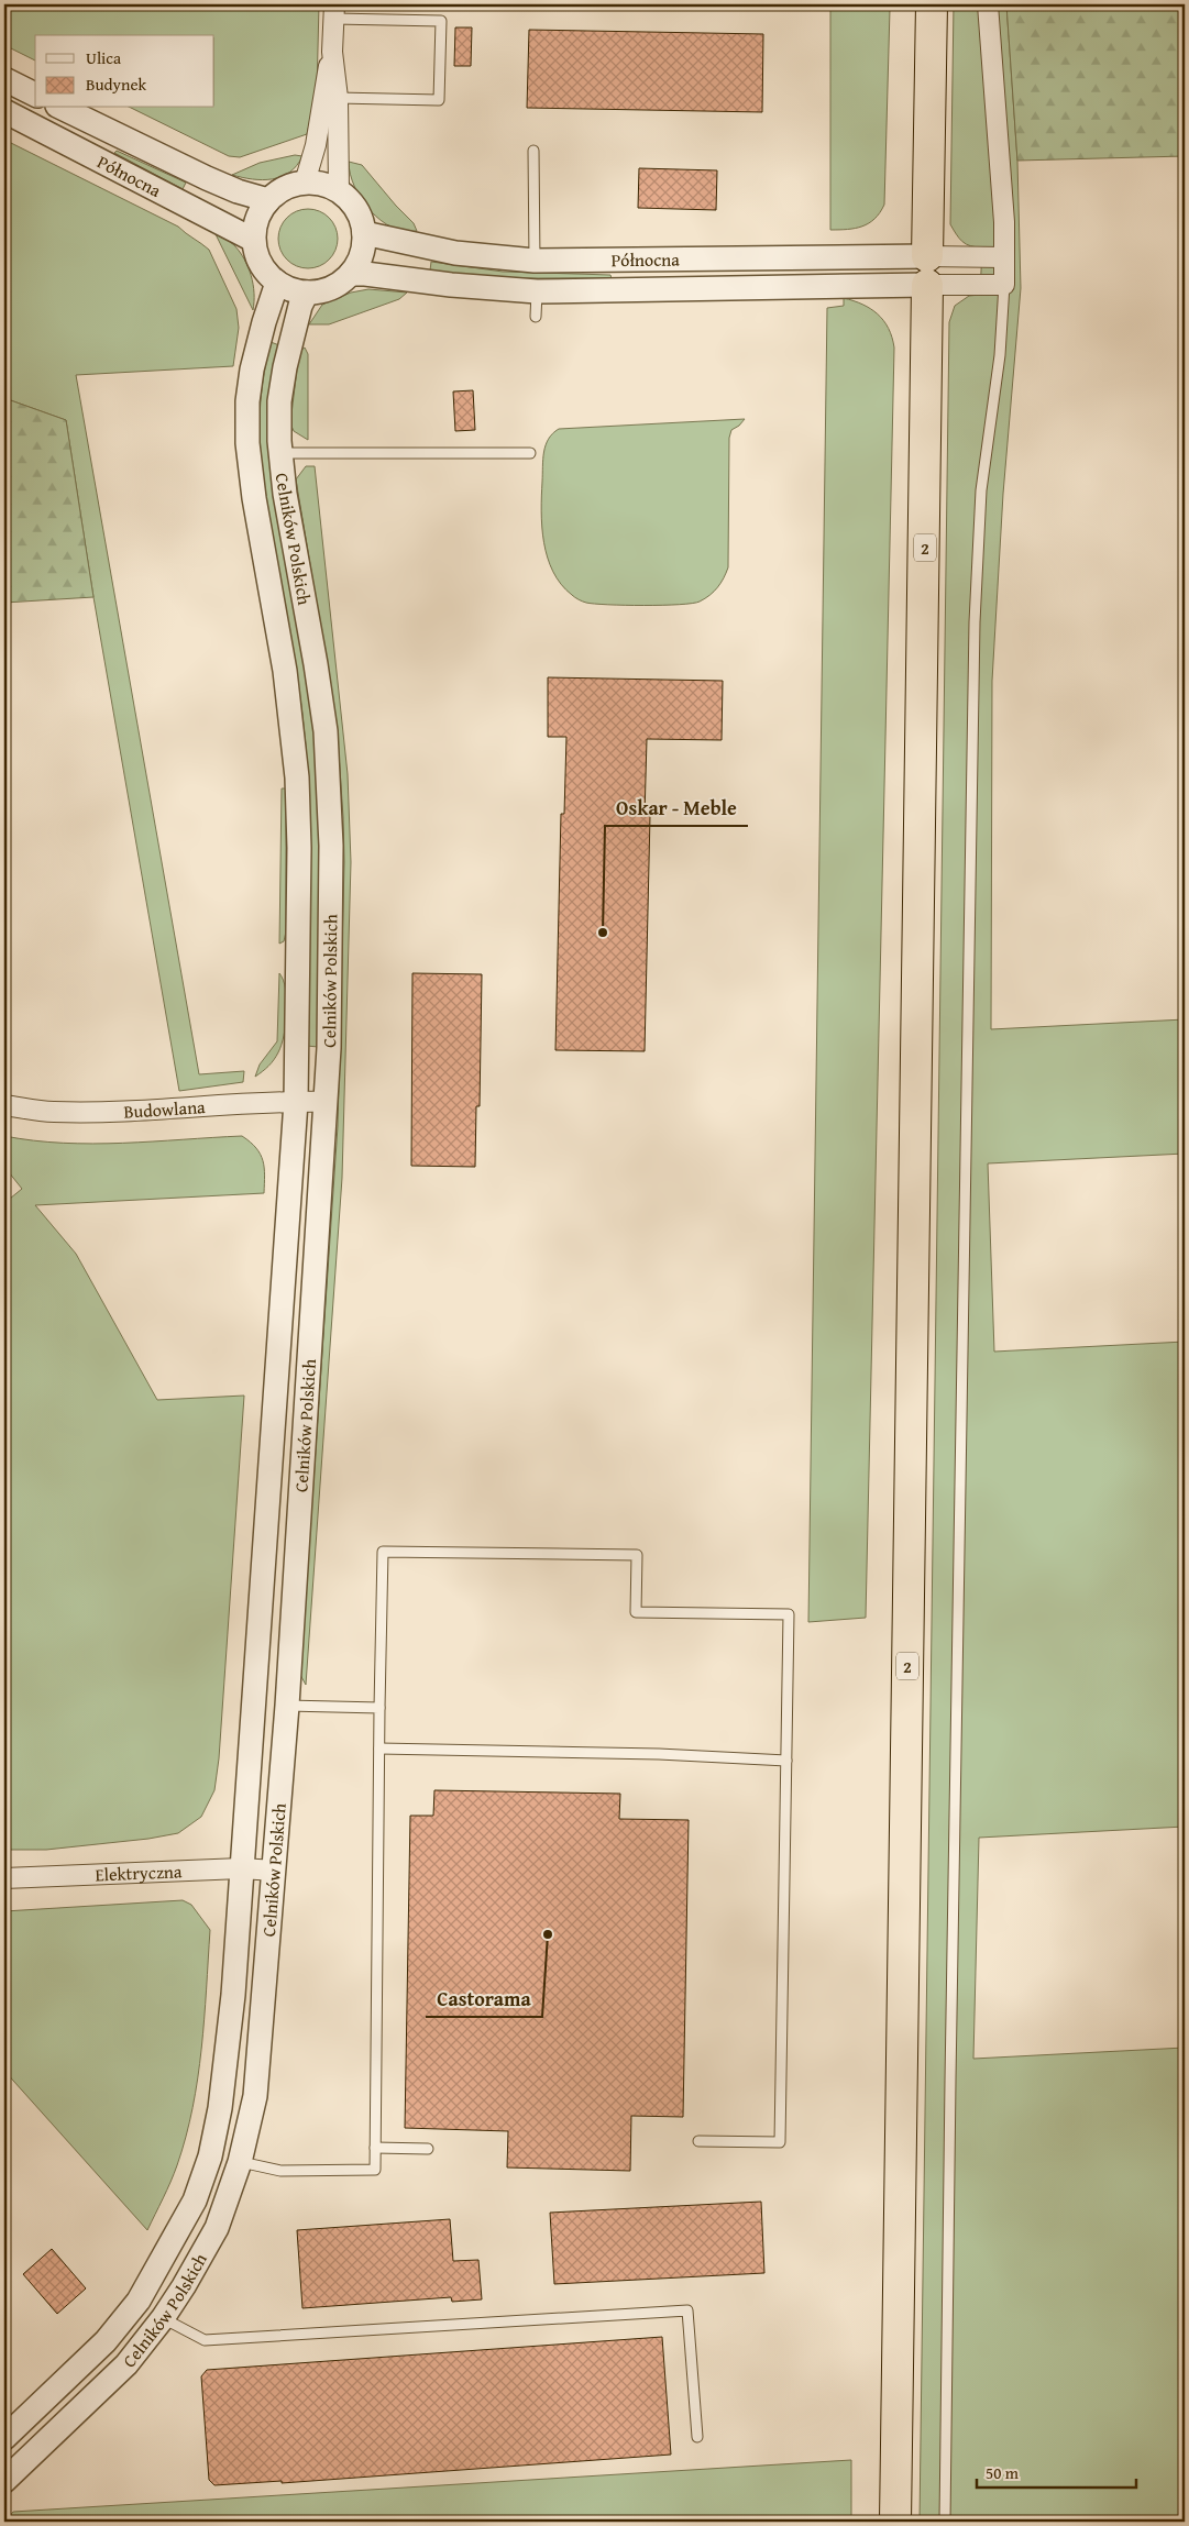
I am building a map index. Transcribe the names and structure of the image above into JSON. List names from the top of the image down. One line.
{"streets":{"highway":["2"],"street":["Północna","Celników Polskich","Budowlana","Elektryczna"]},"crossings":[["Północna","Celników Polskich"],["Północna","2"],["Celników Polskich","Budowlana"],["Celników Polskich","Elektryczna"]],"places":["Oskar - Meble","Castorama"],"legend":["Ulica","Budynek"],"scale_bar":"50 m"}
